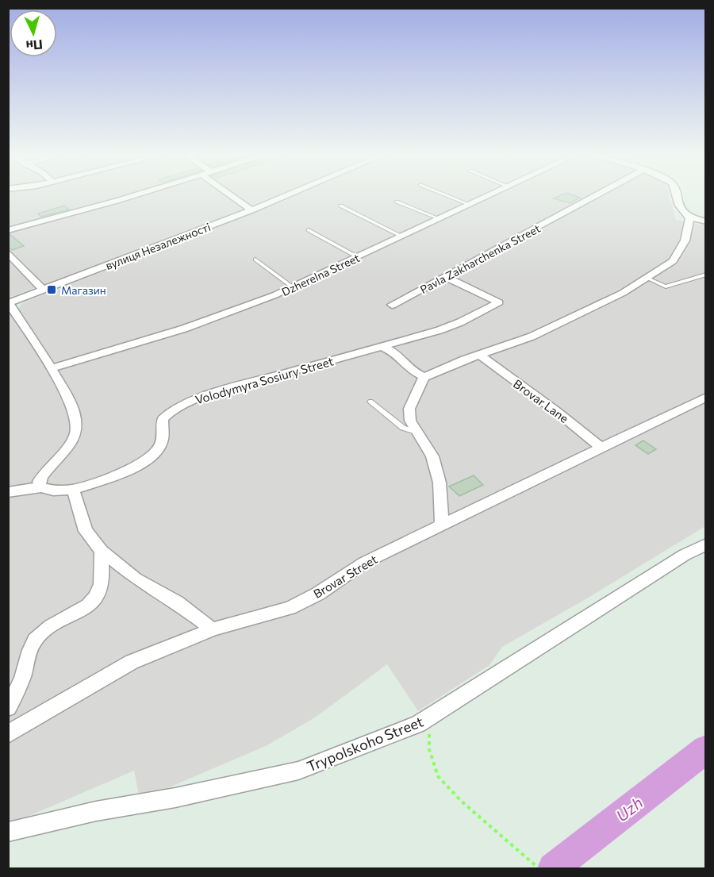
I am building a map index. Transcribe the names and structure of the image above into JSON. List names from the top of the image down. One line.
{"streets":{"street":["вулиця Незалежності","Pavla Zakharchenka Street","Dzherelna Street","Volodymyra Sosiury Street","Brovar Lane","Brovar Street","Trypolskoho Street"]},"crossings":[["Pavla Zakharchenka Street","Volodymyra Sosiury Street"],["Brovar Lane","Brovar Street"]],"water":["Uzh"],"places":{"transit":["Магазин"]},"north":"bottom"}
